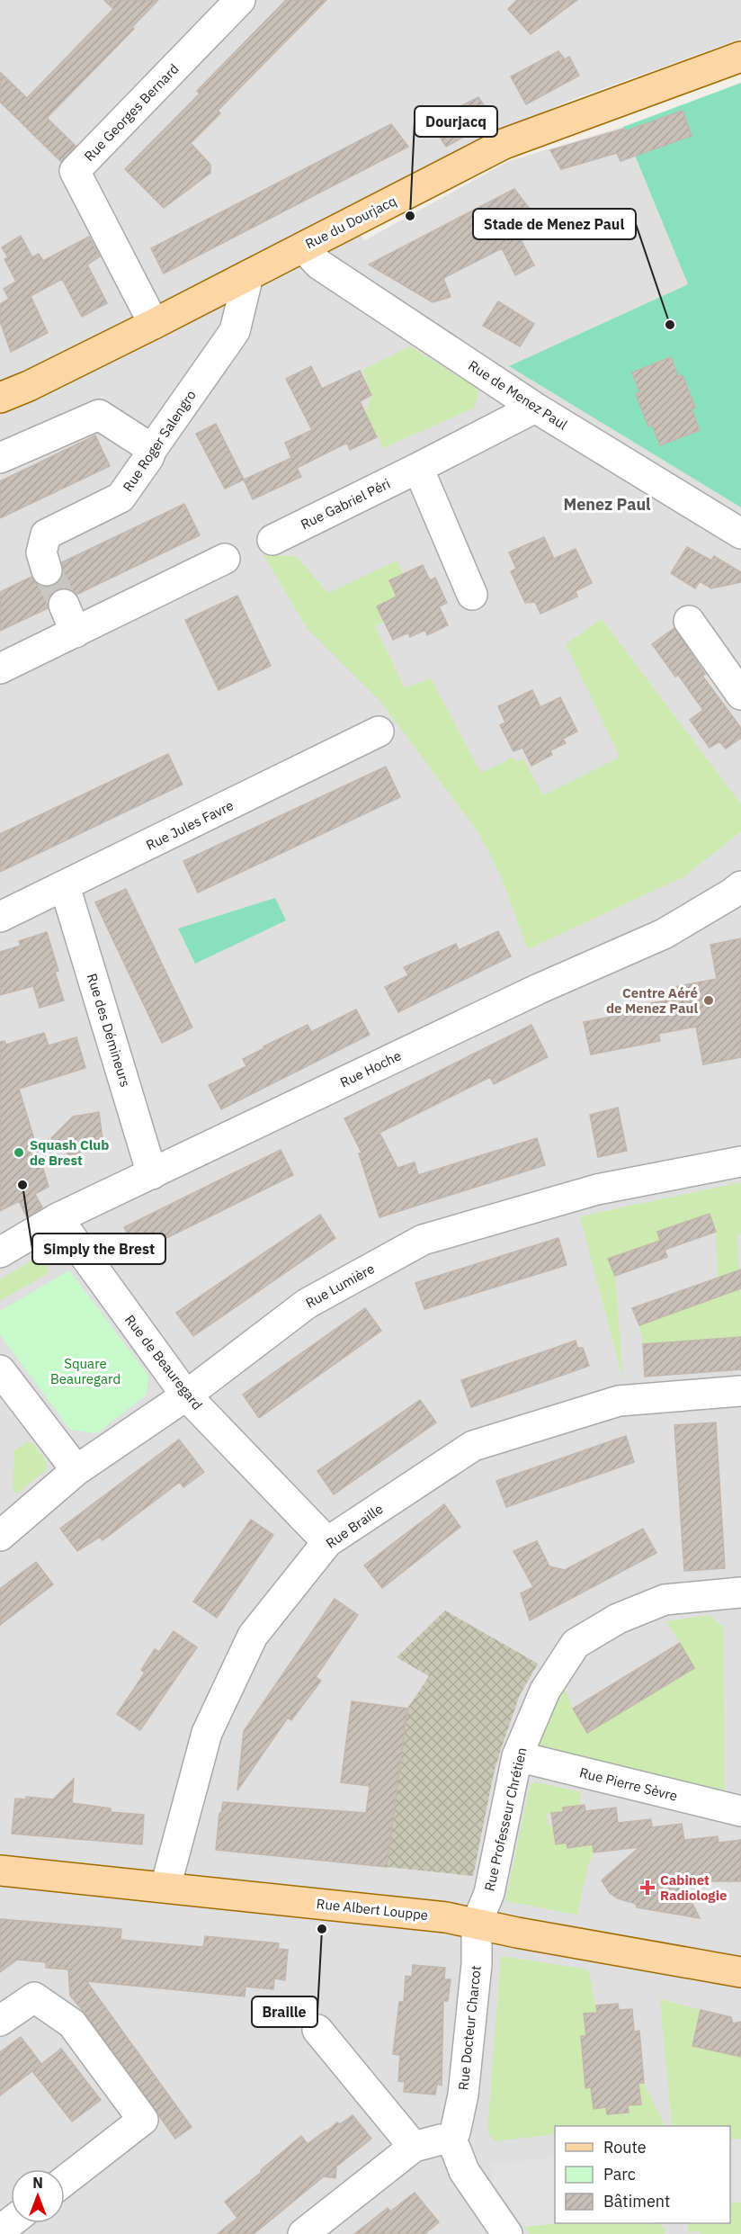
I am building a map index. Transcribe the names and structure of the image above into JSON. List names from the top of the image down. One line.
{"streets":{"main road":["Rue du Dourjacq","Rue Albert Louppe"],"street":["Rue Georges Bernard","Rue de Menez Paul","Rue Roger Salengro","Rue Gabriel Péri","Rue Jules Favre","Rue des Démineurs","Rue Hoche","Rue Lumière","Rue de Beauregard","Rue Braille","Rue Pierre Sèvre","Rue Professeur Chrétien","Rue Docteur Charcot"]},"crossings":[["Rue Georges Bernard","Rue du Dourjacq"],["Rue du Dourjacq","Rue de Menez Paul"],["Rue du Dourjacq","Rue Roger Salengro"],["Rue de Menez Paul","Rue Gabriel Péri"],["Rue Jules Favre","Rue des Démineurs"],["Rue des Démineurs","Rue Hoche"],["Rue Hoche","Rue de Beauregard"],["Rue Lumière","Rue de Beauregard"],["Rue de Beauregard","Rue Braille"],["Rue Braille","Rue Albert Louppe"],["Rue Pierre Sèvre","Rue Professeur Chrétien"],["Rue Professeur Chrétien","Rue Albert Louppe"],["Rue Professeur Chrétien","Rue Docteur Charcot"],["Rue Albert Louppe","Rue Docteur Charcot"]],"districts":["Menez Paul"],"parks":["Square Beauregard"],"places":{"other":["Dourjacq","Stade de Menez Paul","Centre Aéré de Menez Paul","Squash Club de Brest","Simply the Brest","Braille"],"health":["Cabinet Radiologie"]},"legend":["Route","Parc","Bâtiment"],"north":"top"}
